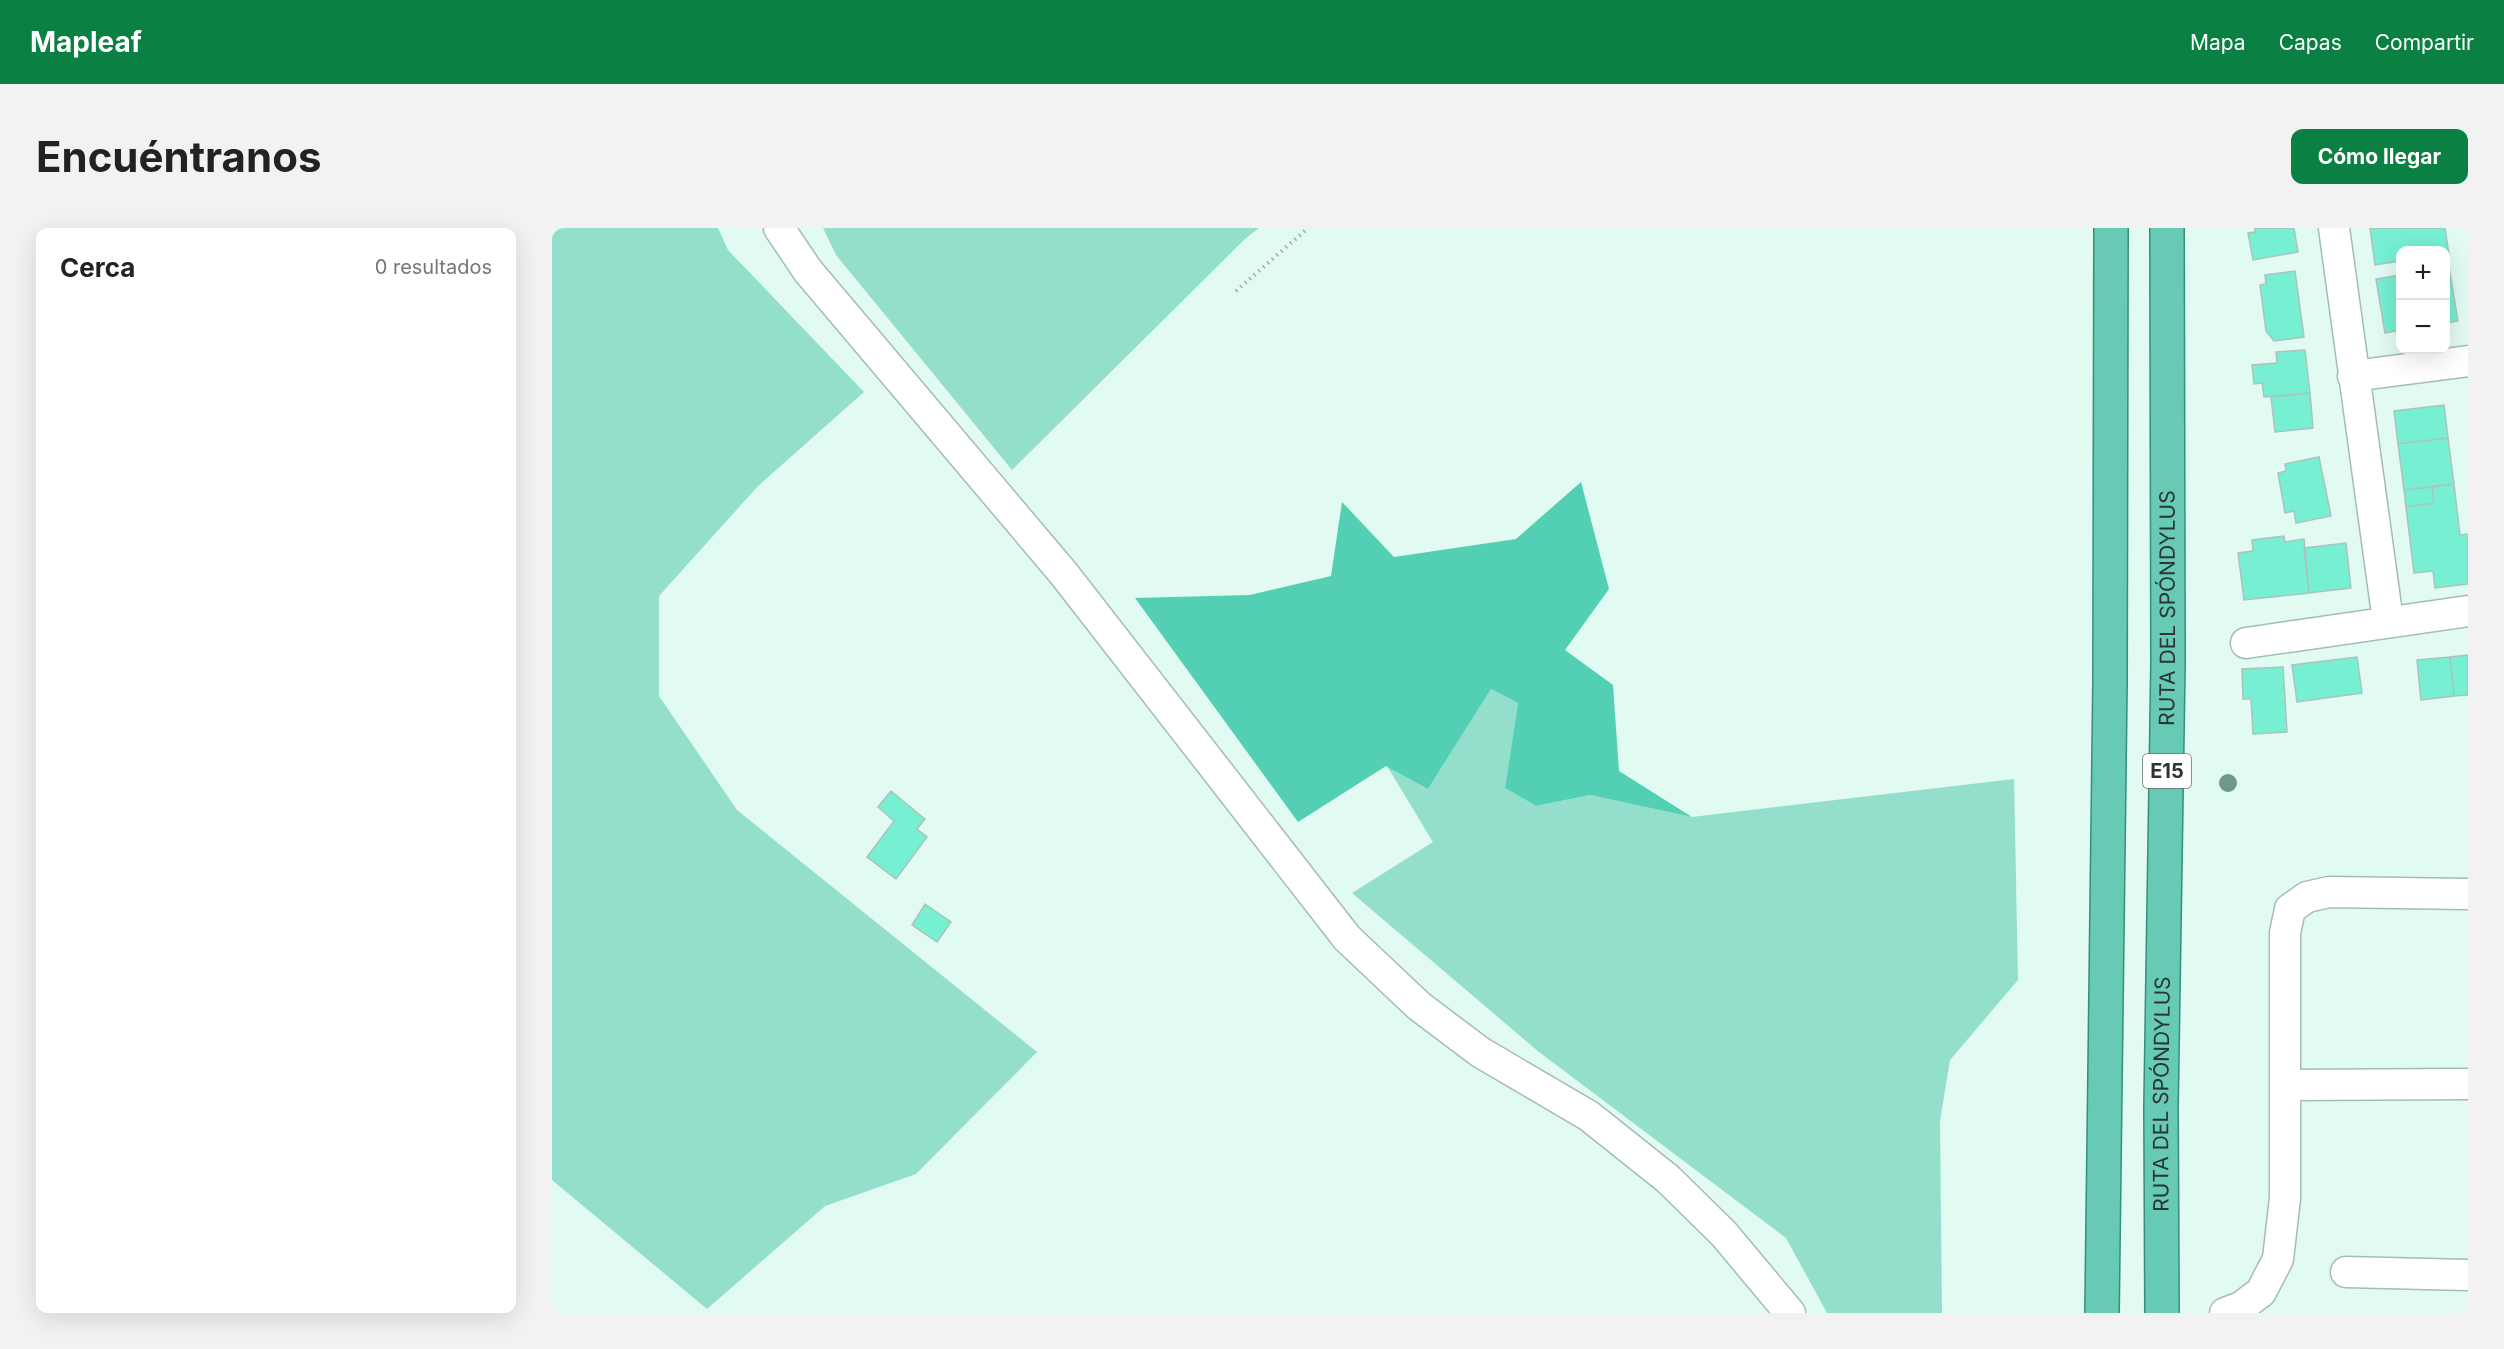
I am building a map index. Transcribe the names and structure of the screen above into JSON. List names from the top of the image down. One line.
{"streets":{"highway":["RUTA DEL SPÓNDYLUS","E15"]},"page":{"header":"Mapleaf","nav":["Mapa","Capas","Compartir"],"buttons":"Cómo llegar","title":"Encuéntranos","heading":["Cerca","0 resultados"],"map_buttons":["+","−"]}}
